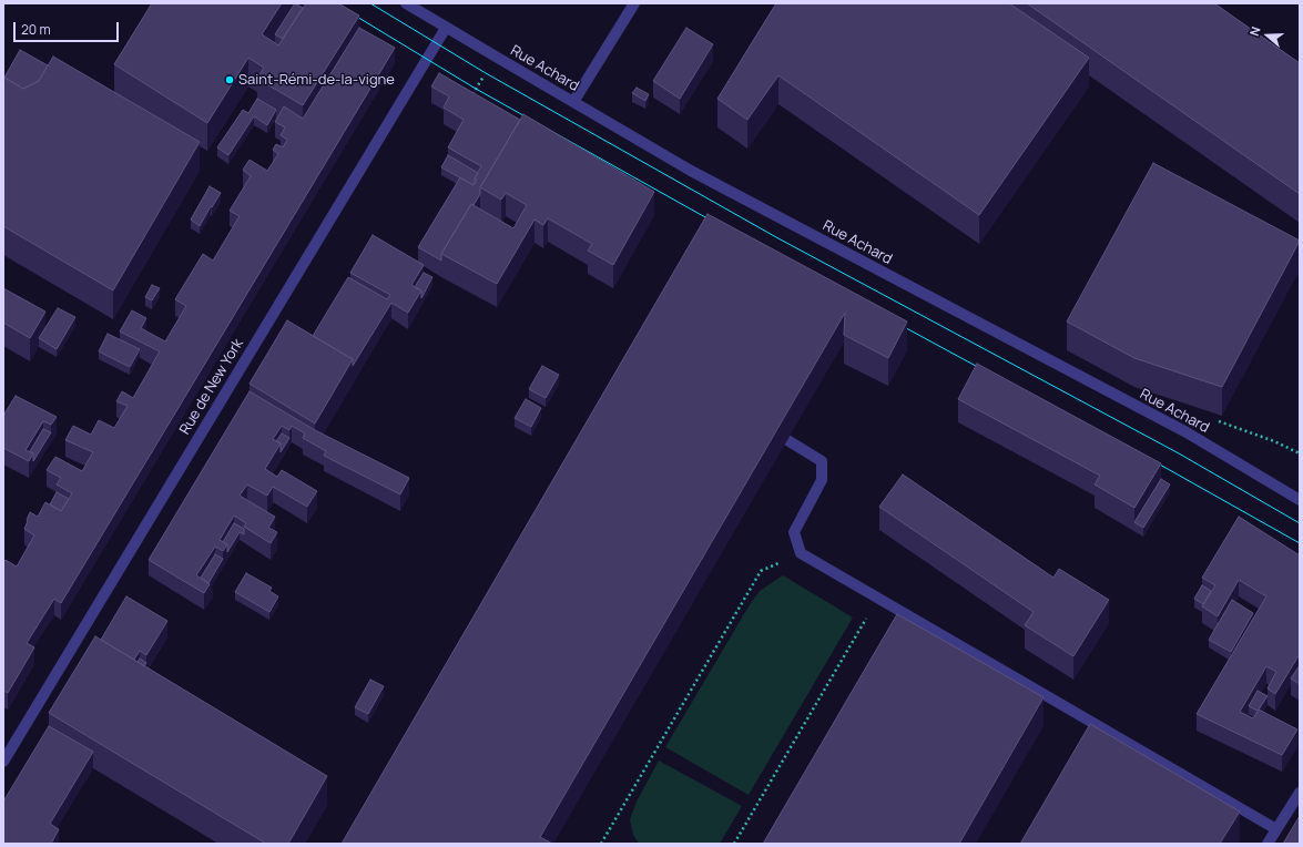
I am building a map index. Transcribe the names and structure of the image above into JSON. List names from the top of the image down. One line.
{"streets":{"street":["Rue Achard","Rue de New York"]},"crossings":[["Rue Achard","Rue de New York"]],"places":["Saint-Rémi-de-la-vigne"],"scale_bar":"20 m","north":"left"}
